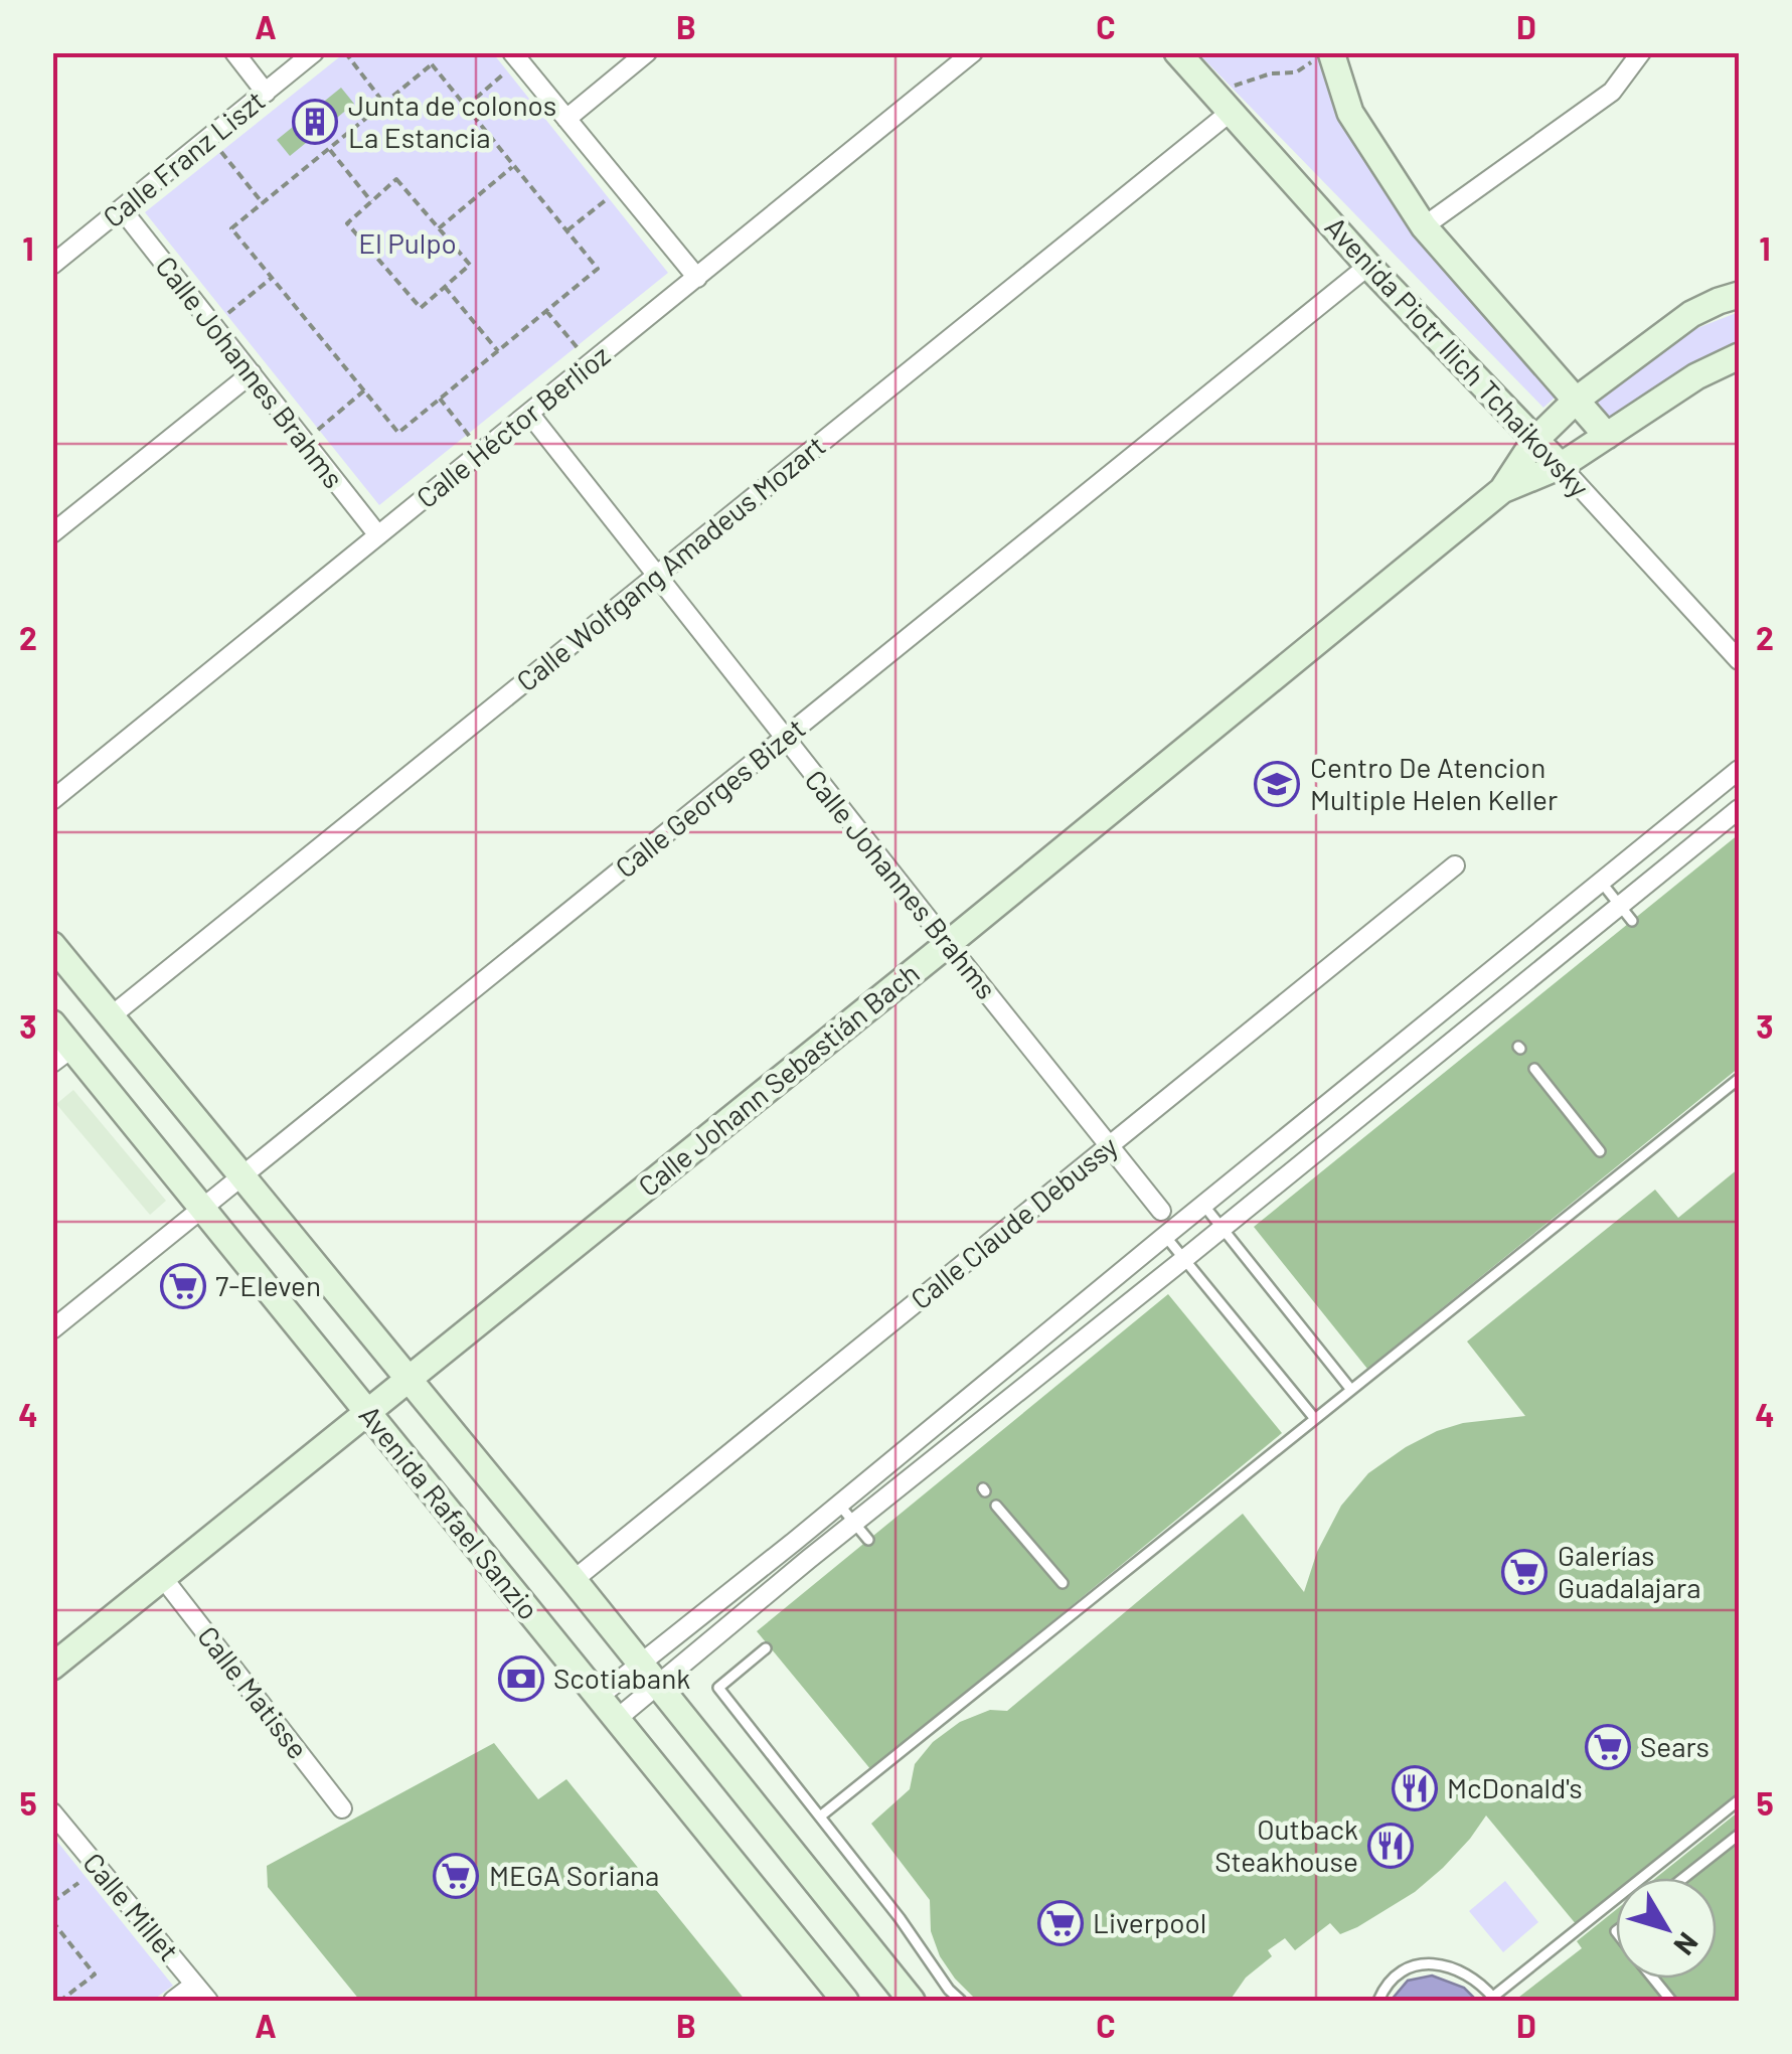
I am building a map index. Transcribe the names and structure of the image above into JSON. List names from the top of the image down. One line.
{"streets":{"street":["Calle Franz Liszt","Avenida Piotr Ilich Tchaikovsky","Calle Johannes Brahms","Calle Héctor Berlioz","Calle Wolfgang Amadeus Mozart","Calle Georges Bizet","Calle Johann Sebastián Bach","Calle Claude Debussy","Avenida Rafael Sanzio","Calle Matisse","Calle Millet"]},"crossings":[["Calle Franz Liszt","Calle Johannes Brahms"],["Avenida Piotr Ilich Tchaikovsky","Calle Wolfgang Amadeus Mozart"],["Avenida Piotr Ilich Tchaikovsky","Calle Georges Bizet"],["Avenida Piotr Ilich Tchaikovsky","Calle Johann Sebastián Bach"],["Calle Johannes Brahms","Calle Héctor Berlioz"],["Calle Johannes Brahms","Calle Wolfgang Amadeus Mozart"],["Calle Johannes Brahms","Calle Georges Bizet"],["Calle Johannes Brahms","Calle Johann Sebastián Bach"],["Calle Johannes Brahms","Calle Claude Debussy"],["Calle Wolfgang Amadeus Mozart","Avenida Rafael Sanzio"],["Calle Georges Bizet","Avenida Rafael Sanzio"],["Calle Johann Sebastián Bach","Avenida Rafael Sanzio"],["Calle Johann Sebastián Bach","Calle Matisse"],["Calle Claude Debussy","Avenida Rafael Sanzio"]],"parks":["El Pulpo"],"places":{"building":["Junta de colonos La Estancia"],"school or university":["Centro De Atencion Multiple Helen Keller"],"supermarket":["7-Eleven","Galerías Guadalajara","Sears","MEGA Soriana","Liverpool"],"bank":["Scotiabank"],"restaurant":["McDonald's","Outback Steakhouse"]},"north":"bottom right","grid":{"columns":["A","B","C","D"],"rows":["1","2","3","4","5"]}}
